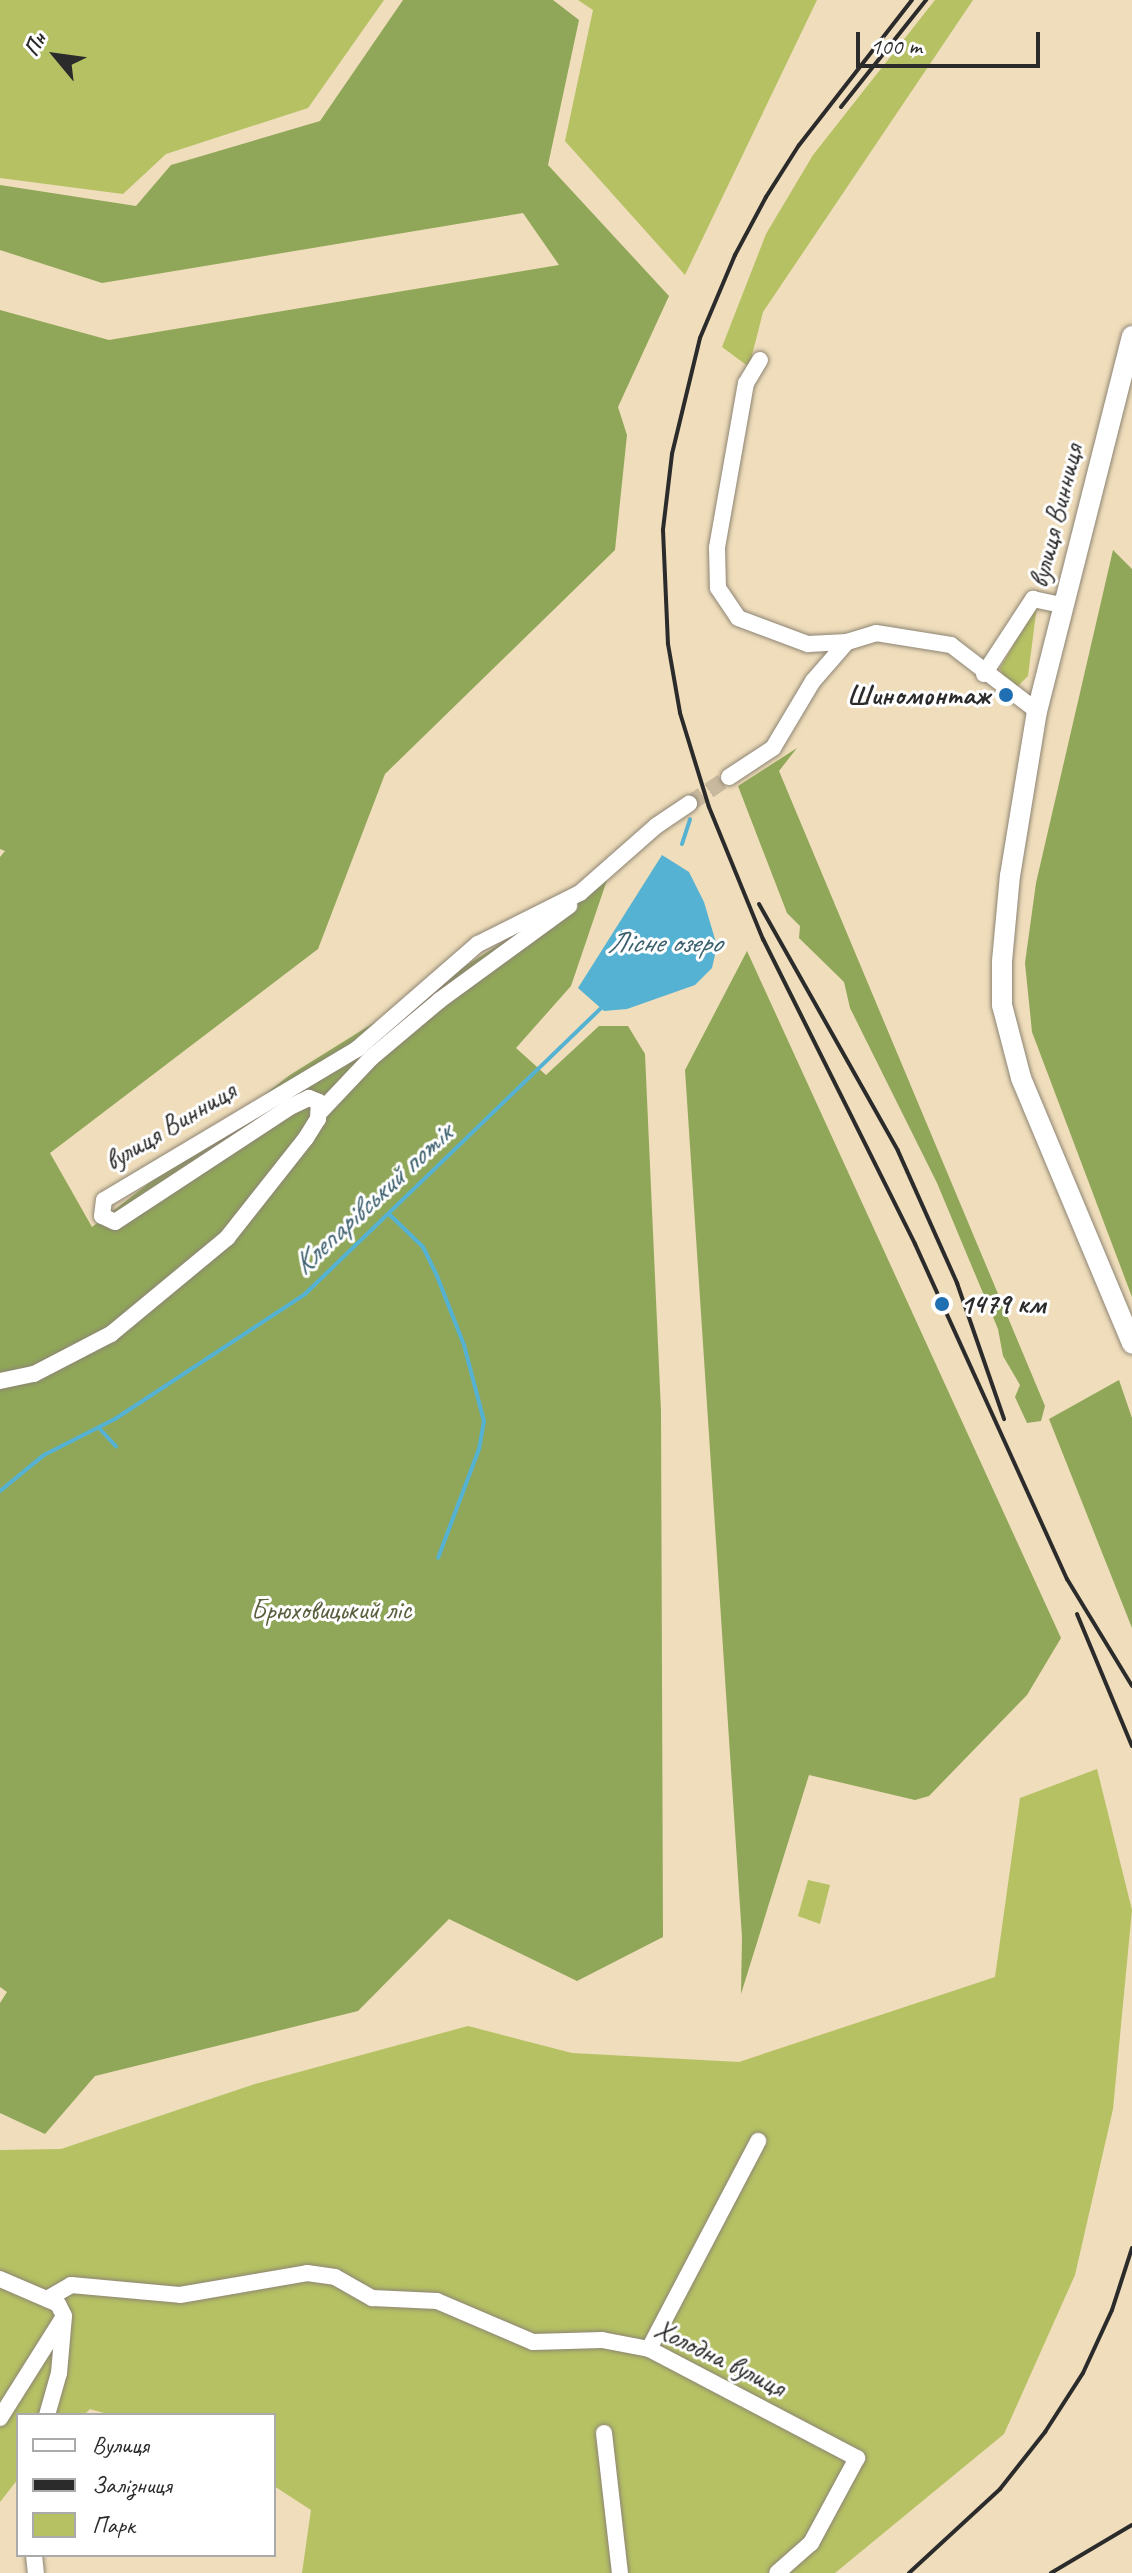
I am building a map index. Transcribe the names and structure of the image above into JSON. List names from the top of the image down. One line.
{"streets":{"main road":["вулиця Винниця"],"street":["Холодна вулиця"]},"water":["Лісне озеро","Клепарівський потік"],"parks":["Брюховицький ліс"],"places":["Шиномонтаж","1479 км"],"legend":["Вулиця","Залізниця","Парк"],"scale_bar":"100 m","north":"top left"}
